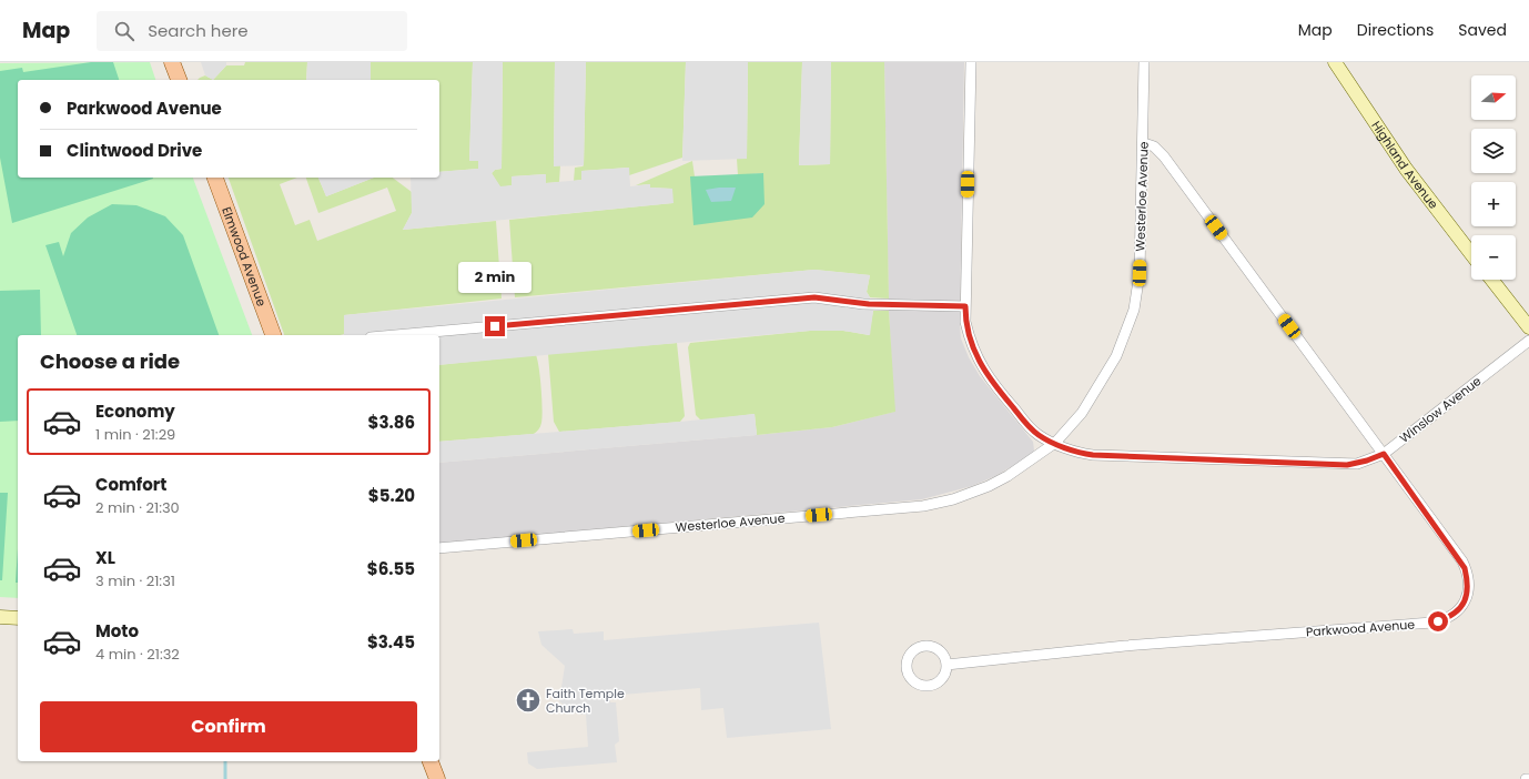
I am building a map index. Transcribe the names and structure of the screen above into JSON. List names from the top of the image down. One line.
{"streets":{"main road":["Elmwood Avenue"],"street":["Highland Avenue","Westerloe Avenue","Winslow Avenue","Parkwood Avenue"]},"crossings":[["Westerloe Avenue","Winslow Avenue"],["Westerloe Avenue","Parkwood Avenue"],["Winslow Avenue","Parkwood Avenue"]],"places":{"church":["Faith Temple Church"]},"north":"right","page":{"header":"Map","search":"Search here","nav":["Map","Directions","Saved"],"map_buttons":["+","−"],"banner":["Parkwood Avenue","Clintwood Drive"],"bubble":"2 min","heading":"Choose a ride","list":[{"name":"Economy","note":"1 min · 21:29","value":"$3.86"},{"name":"Comfort","note":"2 min · 21:30","value":"$5.20"},{"name":"XL","note":"3 min · 21:31","value":"$6.55"},{"name":"Moto","note":"4 min · 21:32","value":"$3.45"}],"buttons":"Confirm"}}
